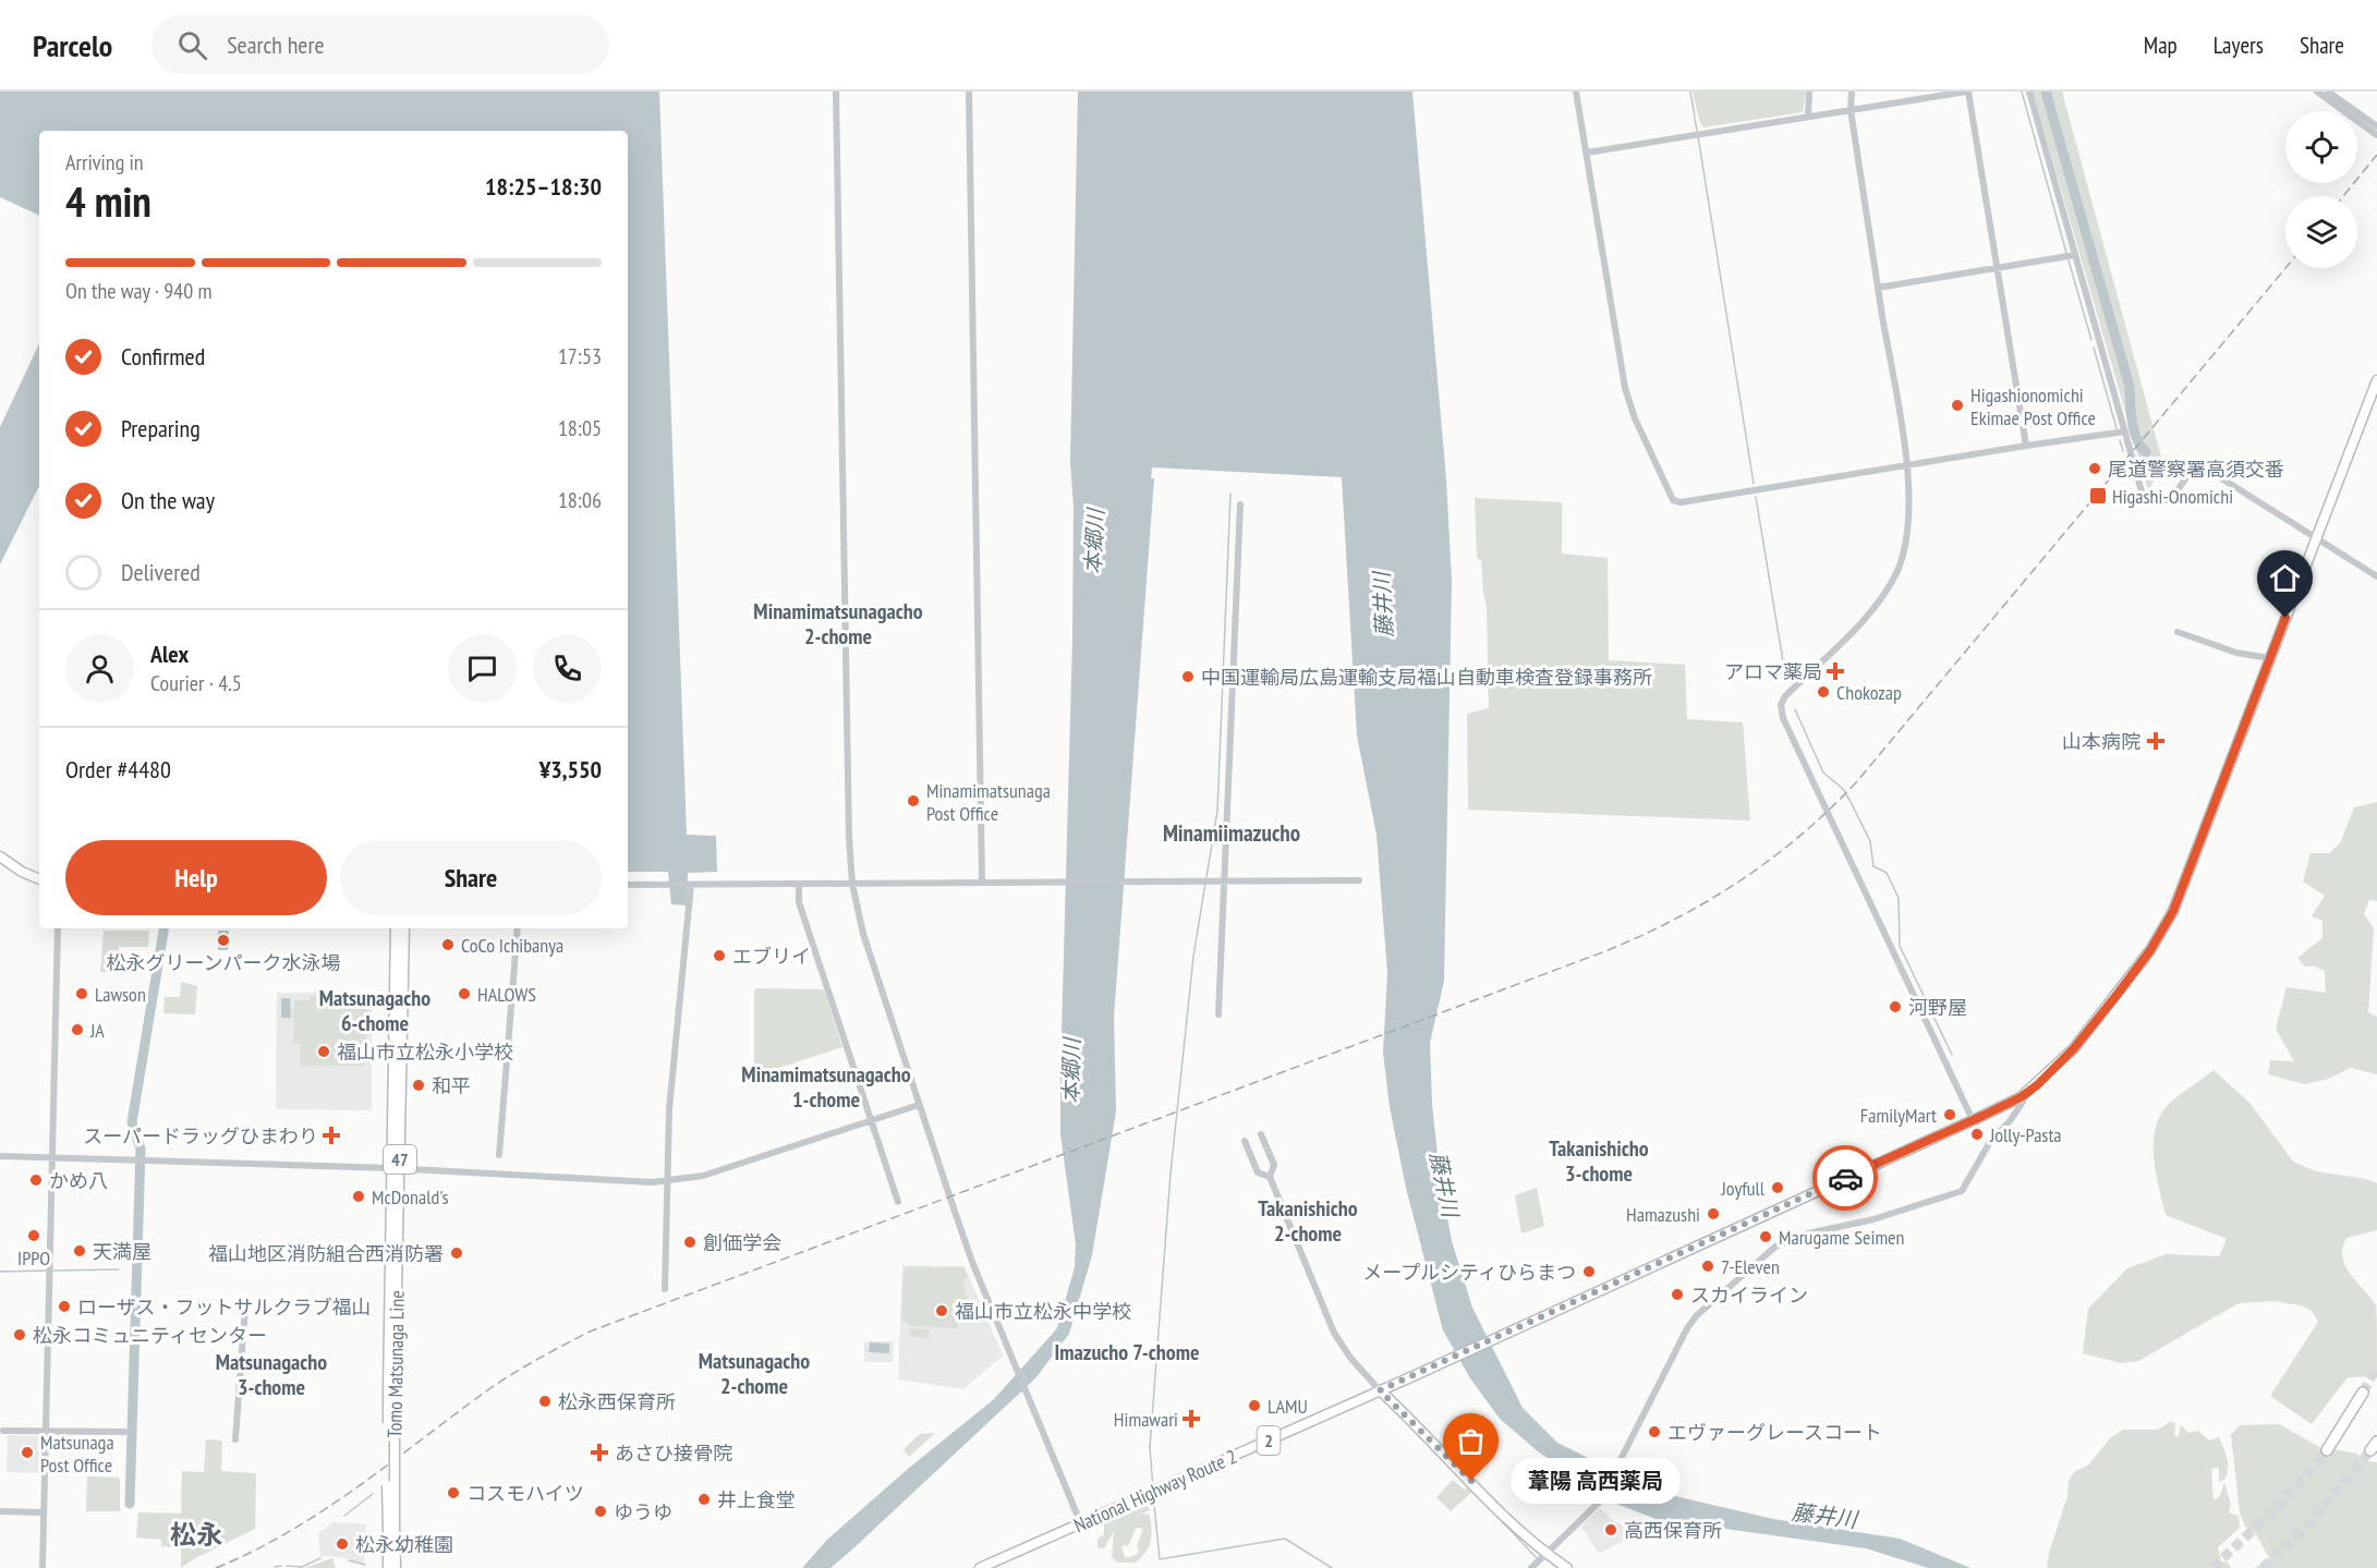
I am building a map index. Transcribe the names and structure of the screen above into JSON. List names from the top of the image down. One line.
{"streets":{"main road":["47","Tomo Matsunaga Line","2","National Highway Route 2"]},"districts":["Minamimatsunagacho 2-chome","Minamiimazucho","Matsunagacho 6-chome","Minamimatsunagacho 1-chome","Takanishicho 3-chome","Takanishicho 2-chome","Imazucho 7-chome","Matsunagacho 2-chome","Matsunagacho 3-chome","松永"],"water":["本郷川","藤井川"],"places":{"other":["Higashionomichi Ekimae Post Office","尾道警察署高須交番","中国運輸局広島運輸支局福山自動車検査登録事務所","Chokozap","Minamimatsunaga Post Office","松永グリーンパーク水泳場","CoCo Ichibanya","エブリイ","Lawson","HALOWS","河野屋","JA","福山市立松永小学校","和平","FamilyMart","Jolly-Pasta","かめ八","Joyfull","McDonald's","Hamazushi","IPPO","Marugame Seimen","創価学会","天満屋","福山地区消防組合西消防署","7-Eleven","メープルシティひらまつ","スカイライン","ローザス・フットサルクラブ福山","福山市立松永中学校","松永コミュニティセンター","松永西保育所","LAMU","エヴァーグレースコート","Matsunaga Post Office","葦陽 高西薬局","コスモハイツ","井上食堂","ゆうゆ","高西保育所","松永幼稚園"],"transit":["Higashi-Onomichi"],"health":["アロマ薬局","山本病院","スーパードラッグひまわり","Himawari","あさひ接骨院"]},"page":{"header":"Parcelo","search":"Search here","nav":["Map","Layers","Share"],"heading":["4 min","Arriving in","18:25–18:30"],"panel":["Alex","Courier · 4.5","Order #4480","¥3,550"],"bar":"On the way · 940 m","list":[["Confirmed","17:53"],["Preparing","18:05"],["On the way","18:06"],"Delivered"],"buttons":["Help","Share"],"bubble":"葦陽 高西薬局"}}
